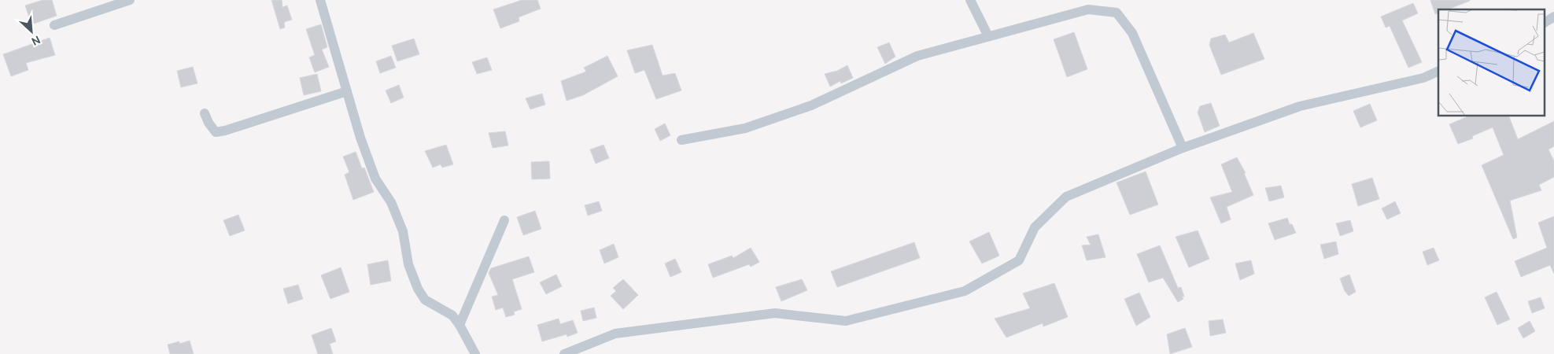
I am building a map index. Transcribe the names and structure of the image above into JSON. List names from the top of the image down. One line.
{"north":"bottom right"}
